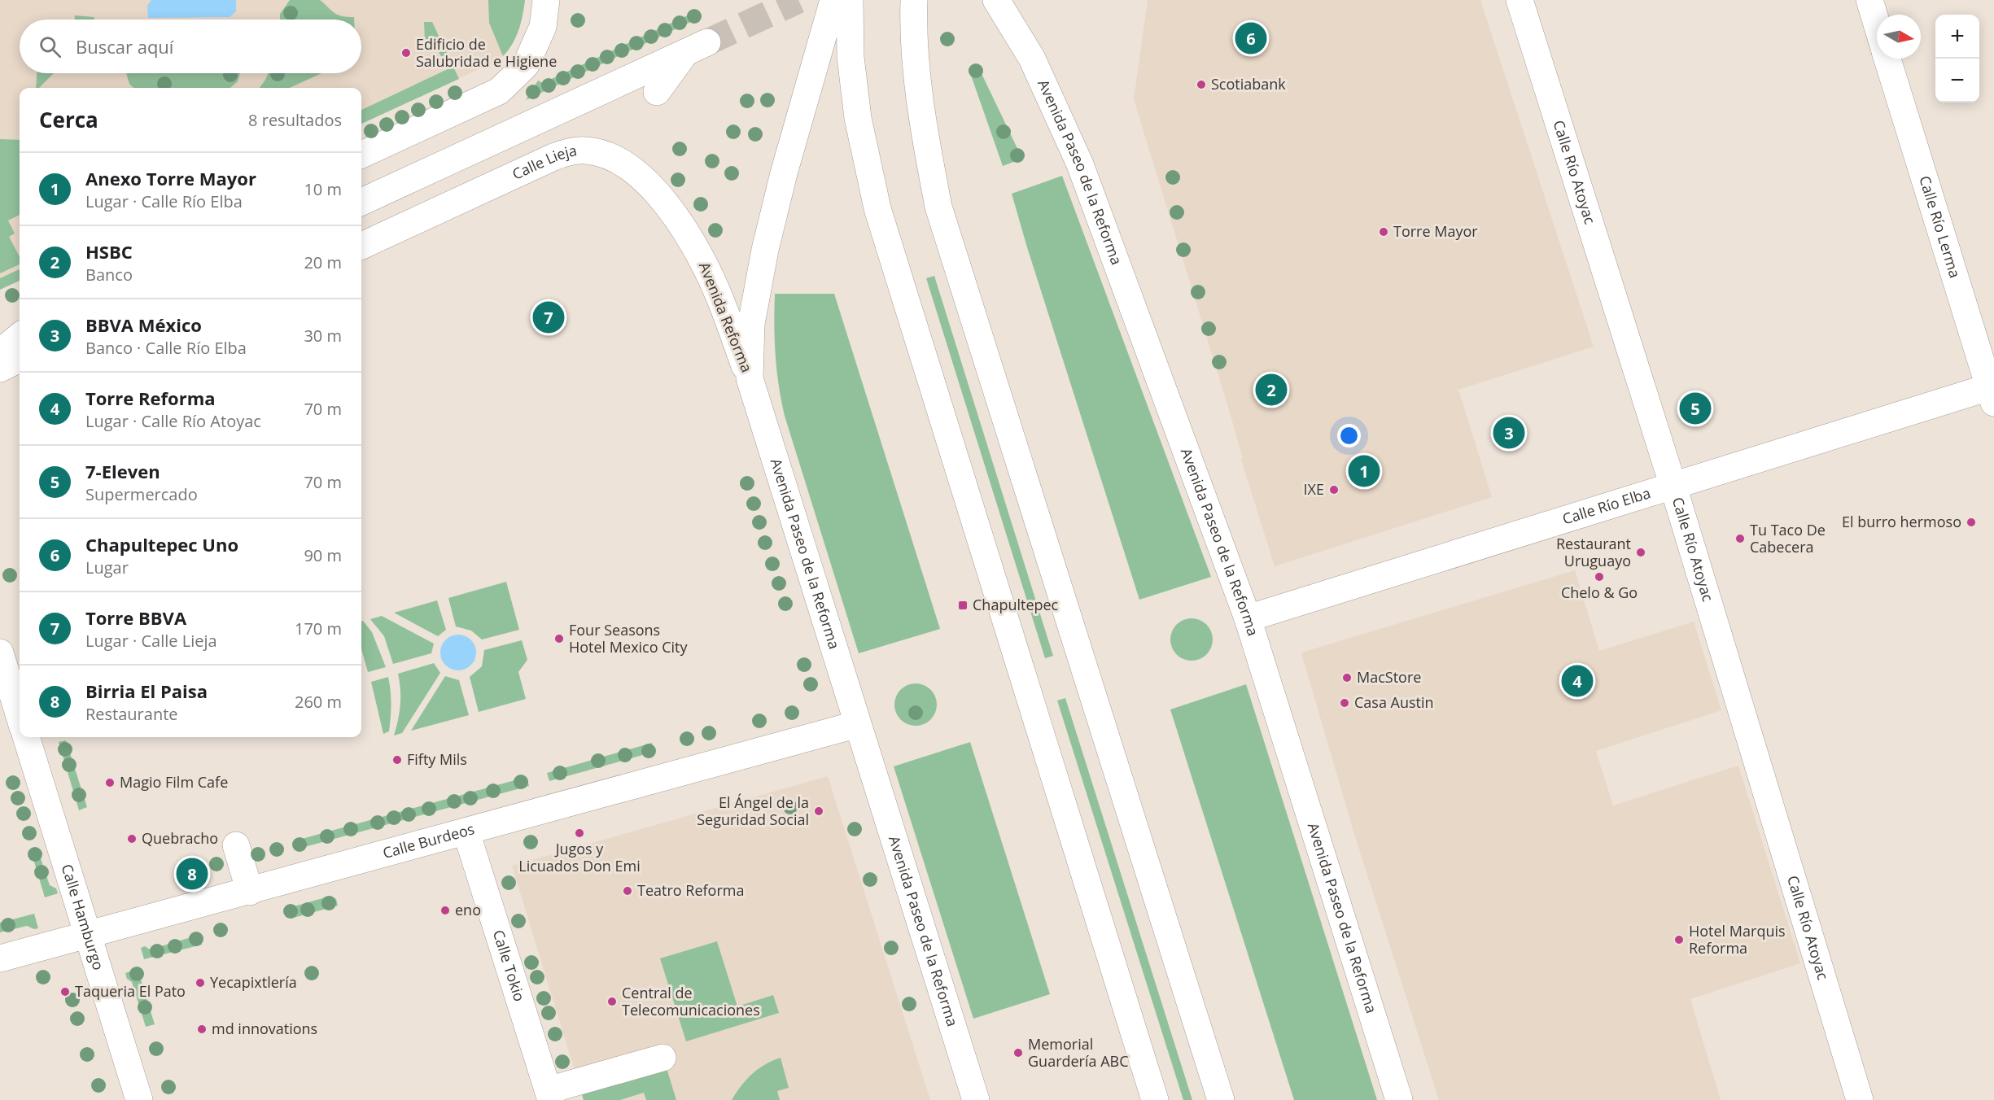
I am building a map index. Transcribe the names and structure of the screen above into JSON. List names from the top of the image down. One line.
{"streets":{"street":["Calle Lieja","Avenida Paseo de la Reforma","Calle Río Atoyac","Calle Río Lerma","Avenida Reforma","Calle Río Elba","Calle Burdeos","Calle Hamburgo","Calle Tokio"]},"crossings":[["Calle Lieja","Avenida Reforma"],["Avenida Paseo de la Reforma","Avenida Reforma"],["Avenida Paseo de la Reforma","Calle Río Elba"],["Avenida Paseo de la Reforma","Calle Burdeos"],["Calle Río Atoyac","Calle Río Elba"],["Calle Río Lerma","Calle Río Elba"],["Calle Burdeos","Calle Hamburgo"],["Calle Burdeos","Calle Tokio"]],"places":{"other":["Edificio de Salubridad e Higiene","Scotiabank","Torre Mayor","IXE","El burro hermoso","Tu Taco De Cabecera","Restaurant Uruguayo","Chelo & Go","Four Seasons Hotel Mexico City","MacStore","Casa Austin","Fifty Mils","Magio Film Cafe","El Ángel de la Seguridad Social","Jugos y Licuados Don Emi","Quebracho","Teatro Reforma","eno","Hotel Marquis Reforma","Yecapixtlería","Taqueria El Pato","Central de Telecomunicaciones","md innovations","Memorial Guardería ABC"],"transit":["Chapultepec"]},"north":"right","page":{"map_buttons":["+","−"],"search":"Buscar aquí","pins":["6","7","2","5","3","1","4","8"],"heading":["Cerca","8 resultados"],"list":[{"mark":"1","name":"Anexo Torre Mayor","note":"Lugar · Calle Río Elba","value":"10 m"},{"mark":"2","name":"HSBC","note":"Banco","value":"20 m"},{"mark":"3","name":"BBVA México","note":"Banco · Calle Río Elba","value":"30 m"},{"mark":"4","name":"Torre Reforma","note":"Lugar · Calle Río Atoyac","value":"70 m"},{"mark":"5","name":"7-Eleven","note":"Supermercado","value":"70 m"},{"mark":"6","name":"Chapultepec Uno","note":"Lugar","value":"90 m"},{"mark":"7","name":"Torre BBVA","note":"Lugar · Calle Lieja","value":"170 m"},{"mark":"8","name":"Birria El Paisa","note":"Restaurante","value":"260 m"}]}}
